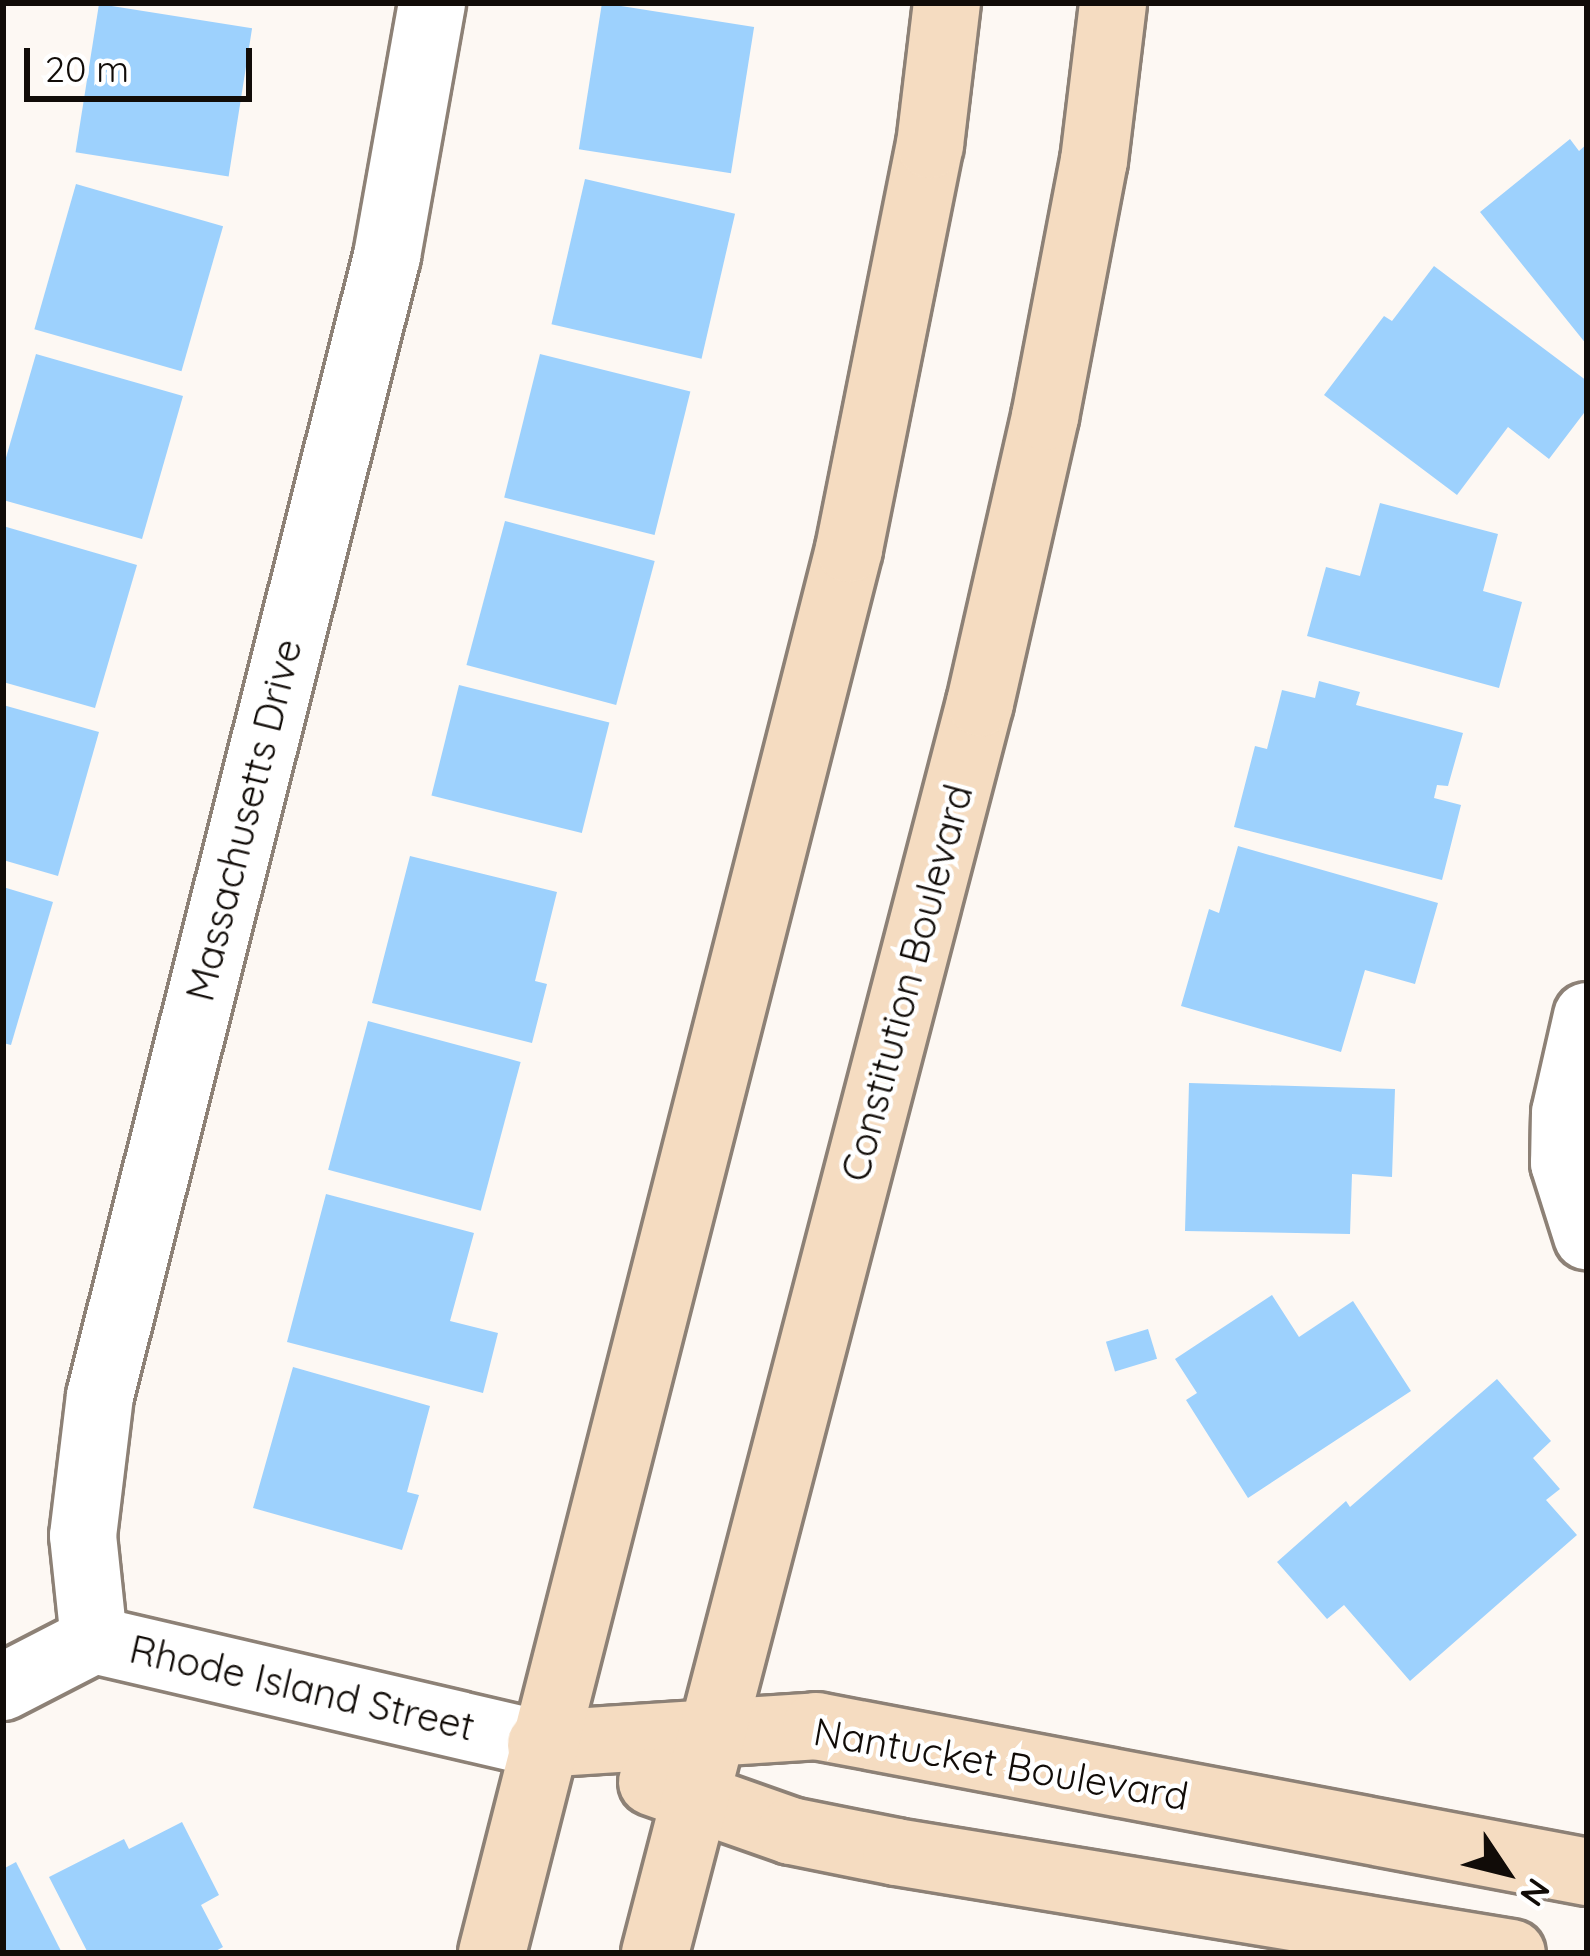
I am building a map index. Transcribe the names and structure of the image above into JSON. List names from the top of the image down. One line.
{"streets":{"main road":["Constitution Boulevard","Nantucket Boulevard"],"street":["Massachusetts Drive","Rhode Island Street"]},"crossings":[["Massachusetts Drive","Rhode Island Street"],["Constitution Boulevard","Nantucket Boulevard"],["Rhode Island Street","Nantucket Boulevard"]],"scale_bar":"20 m","north":"bottom right"}
